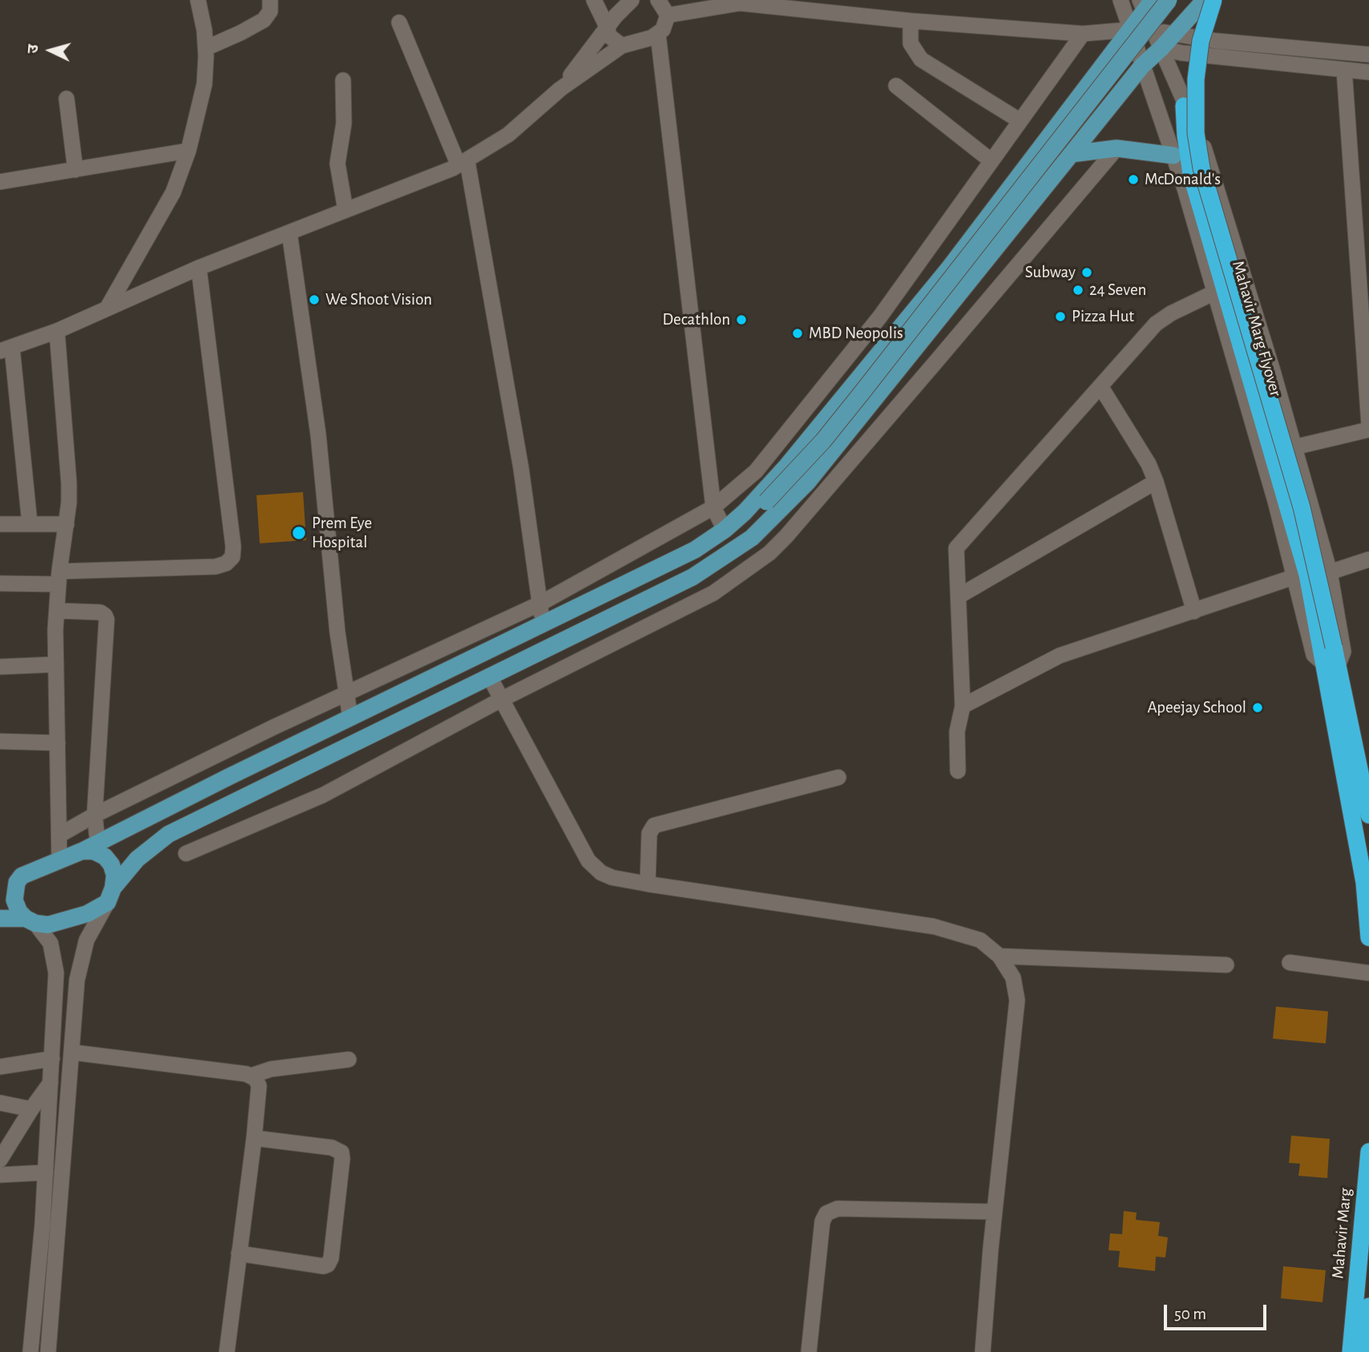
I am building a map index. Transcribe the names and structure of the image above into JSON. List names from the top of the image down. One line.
{"streets":{"highway":["Mahavir Marg Flyover","Mahavir Marg"]},"places":["McDonald's","Subway","24 Seven","We Shoot Vision","Pizza Hut","Decathlon","MBD Neopolis","Prem Eye Hospital","Apeejay School"],"scale_bar":"50 m","north":"left"}
